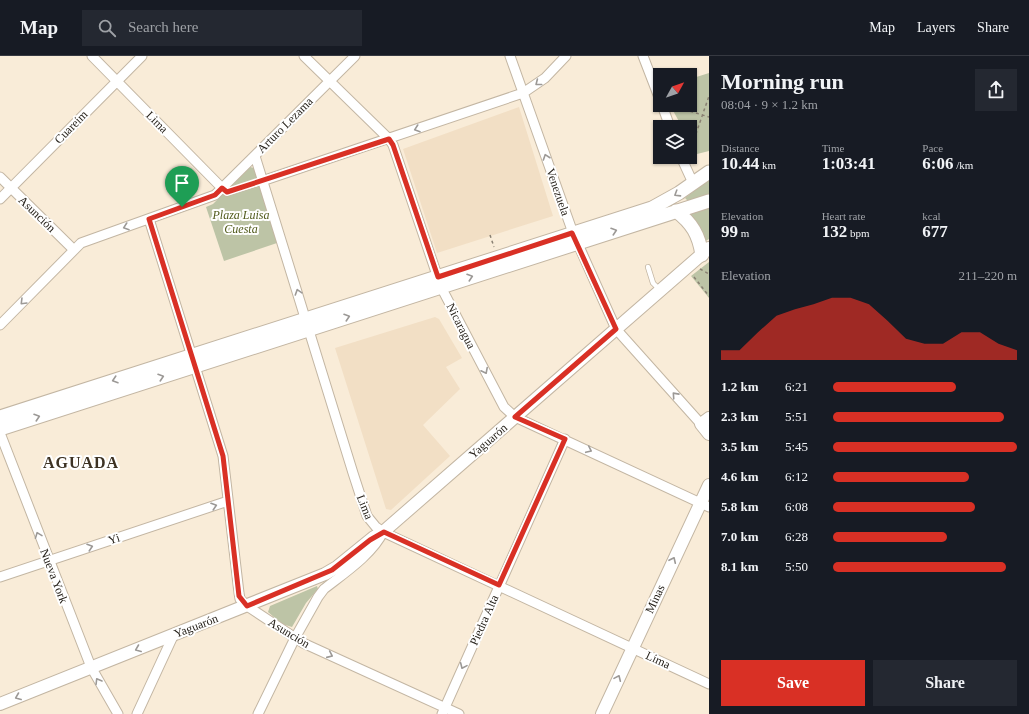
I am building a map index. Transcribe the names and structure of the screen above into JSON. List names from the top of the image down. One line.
{"streets":{"street":["Lima","Arturo Lezama","Cuareim","Venezuela","Asunción","Nicaragua","Yaguarón","Yi","Nueva York","Minas","Piedra Alta"]},"crossings":[["Lima","Arturo Lezama"],["Lima","Cuareim"],["Lima","Yaguarón"],["Lima","Minas"],["Lima","Piedra Alta"],["Arturo Lezama","Asunción"],["Arturo Lezama","Nicaragua"],["Cuareim","Asunción"],["Venezuela","Yaguarón"],["Asunción","Yaguarón"],["Asunción","Yi"],["Asunción","Piedra Alta"],["Nicaragua","Yaguarón"],["Nicaragua","Minas"],["Nicaragua","Piedra Alta"],["Yaguarón","Nueva York"],["Yi","Nueva York"]],"one_way":["Venezuela","Nicaragua","Yi","Nueva York","Minas","Piedra Alta"],"districts":["AGUADA"],"parks":["Plaza Luisa Cuesta"],"north":"top right","page":{"header":"Map","search":"Search here","nav":["Map","Layers","Share"],"heading":["Morning run","08:04 · 9 × 1.2 km"],"stats":[["Distance","10.44 km"],["Time","1:03:41"],["Pace","6:06 /km"],["Elevation","99 m"],["Heart rate","132 bpm"],["kcal","677"]],"chart":["Elevation","211–220 m"],"list":[{"name":"1.2 km","note":"6:21"},{"name":"2.3 km","note":"5:51"},{"name":"3.5 km","note":"5:45"},{"name":"4.6 km","note":"6:12"},{"name":"5.8 km","note":"6:08"},{"name":"7.0 km","note":"6:28"},{"name":"8.1 km","note":"5:50"}],"buttons":["Save","Share"]}}
